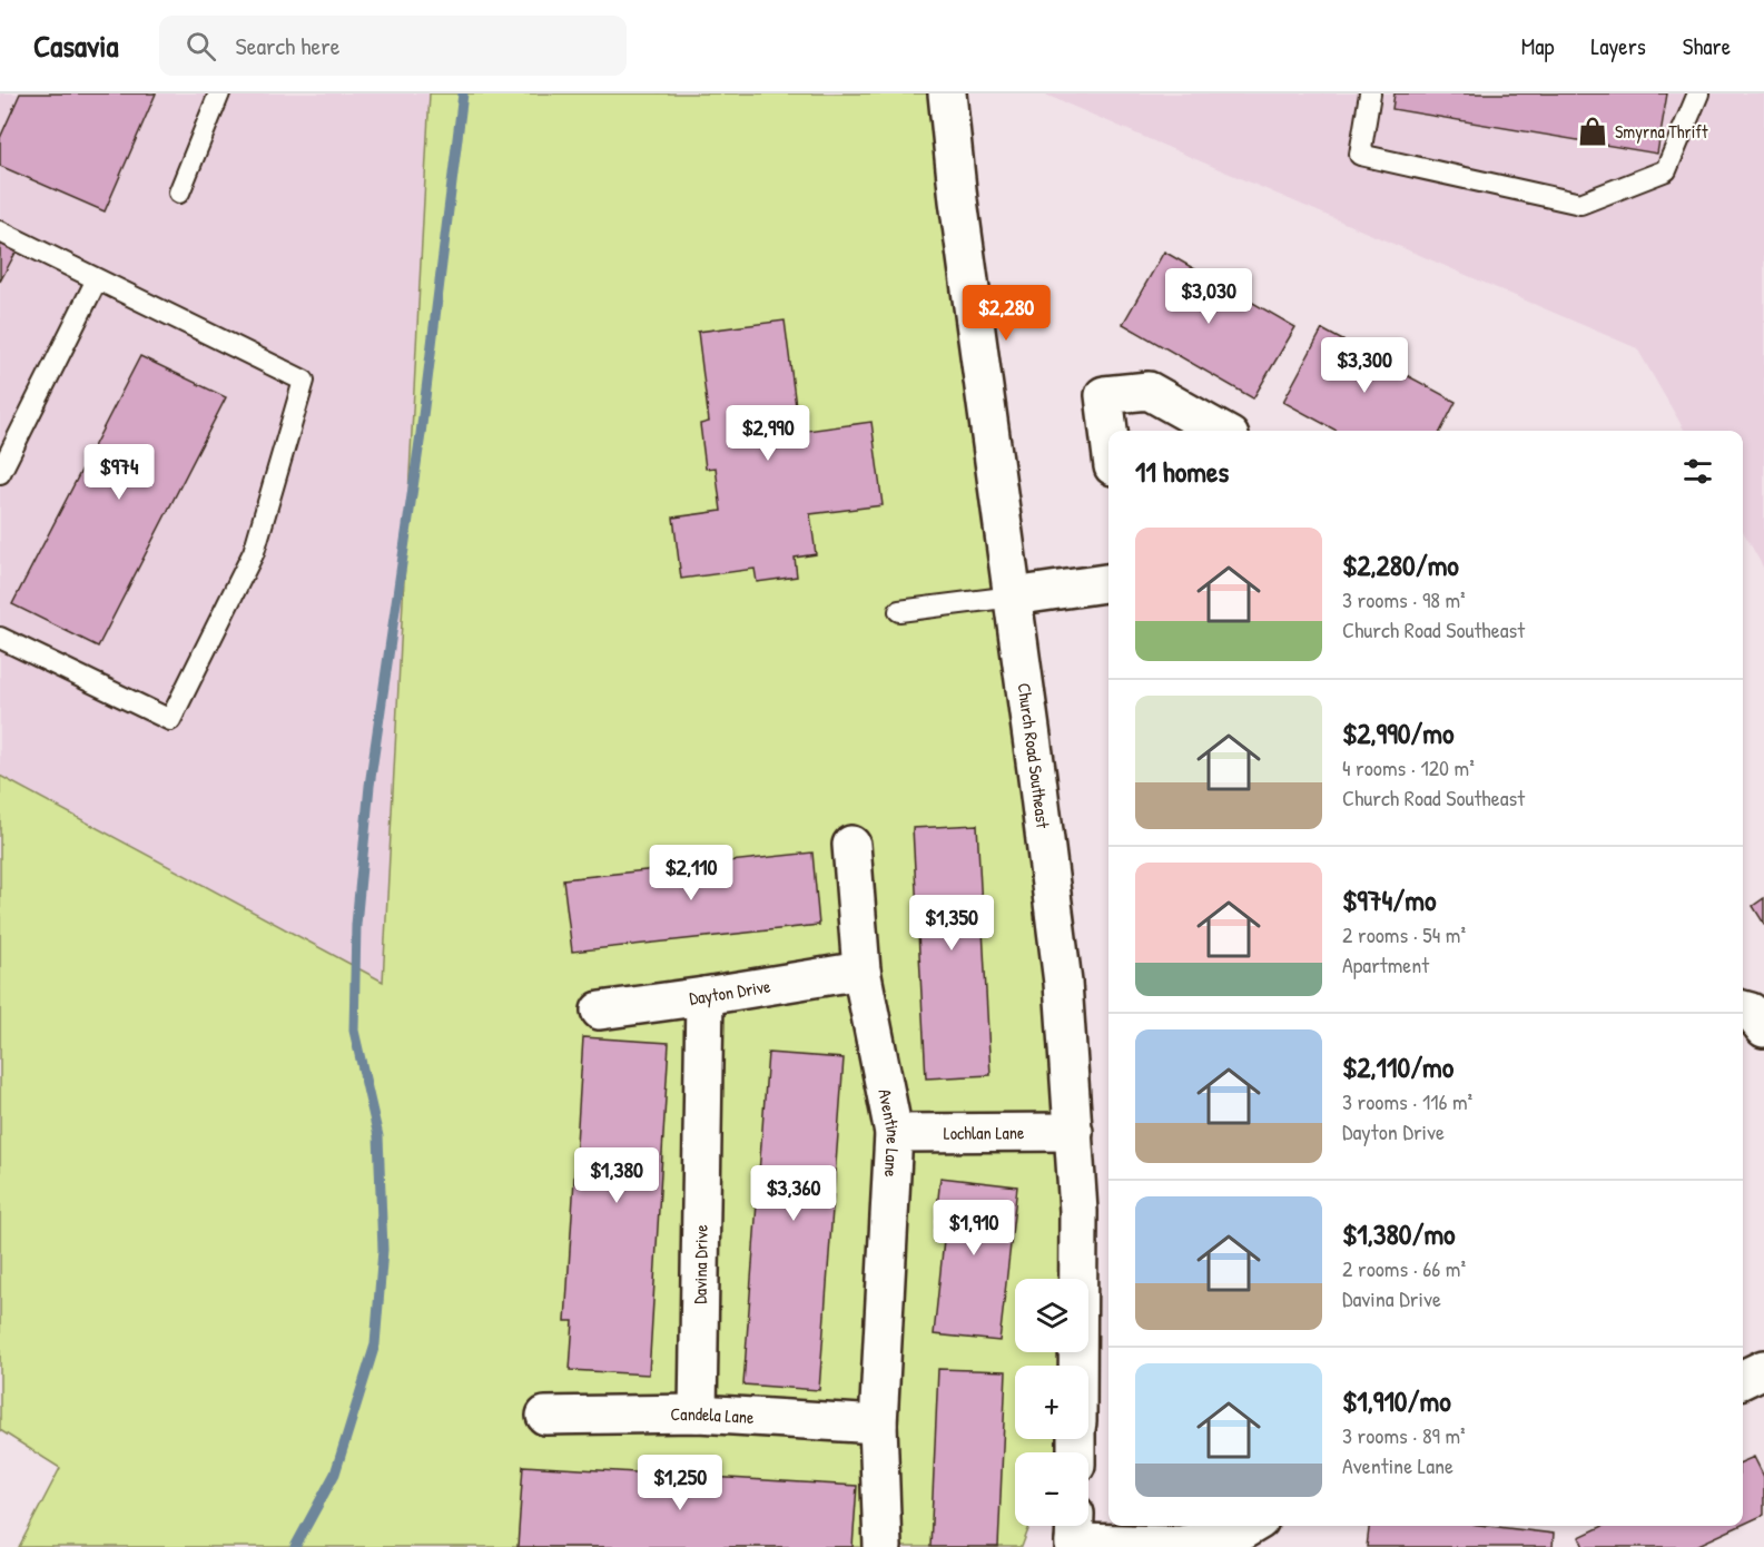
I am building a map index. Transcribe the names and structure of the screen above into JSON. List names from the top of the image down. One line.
{"streets":{"street":["Church Road Southeast","Dayton Drive","Lochlan Lane","Aventine Lane","Davina Drive","Candela Lane"]},"crossings":[["Church Road Southeast","Lochlan Lane"],["Dayton Drive","Aventine Lane"],["Dayton Drive","Davina Drive"],["Lochlan Lane","Aventine Lane"],["Aventine Lane","Candela Lane"],["Davina Drive","Candela Lane"]],"places":{"shop":["Smyrna Thrift"]},"page":{"header":"Casavia","search":"Search here","nav":["Map","Layers","Share"],"price":["$3,030","$2,280","$3,300","$2,990","$974","$2,110","$1,350","$1,380","$3,360","$1,910","$1,250"],"heading":"11 homes","list":[{"name":"$2,280/mo","note":"3 rooms · 98 m² · Church Road Southeast"},{"name":"$2,990/mo","note":"4 rooms · 120 m² · Church Road Southeast"},{"name":"$974/mo","note":"2 rooms · 54 m² · Apartment"},{"name":"$2,110/mo","note":"3 rooms · 116 m² · Dayton Drive"},{"name":"$1,380/mo","note":"2 rooms · 66 m² · Davina Drive"},{"name":"$1,910/mo","note":"3 rooms · 89 m² · Aventine Lane"}],"map_buttons":["+","−"]}}
